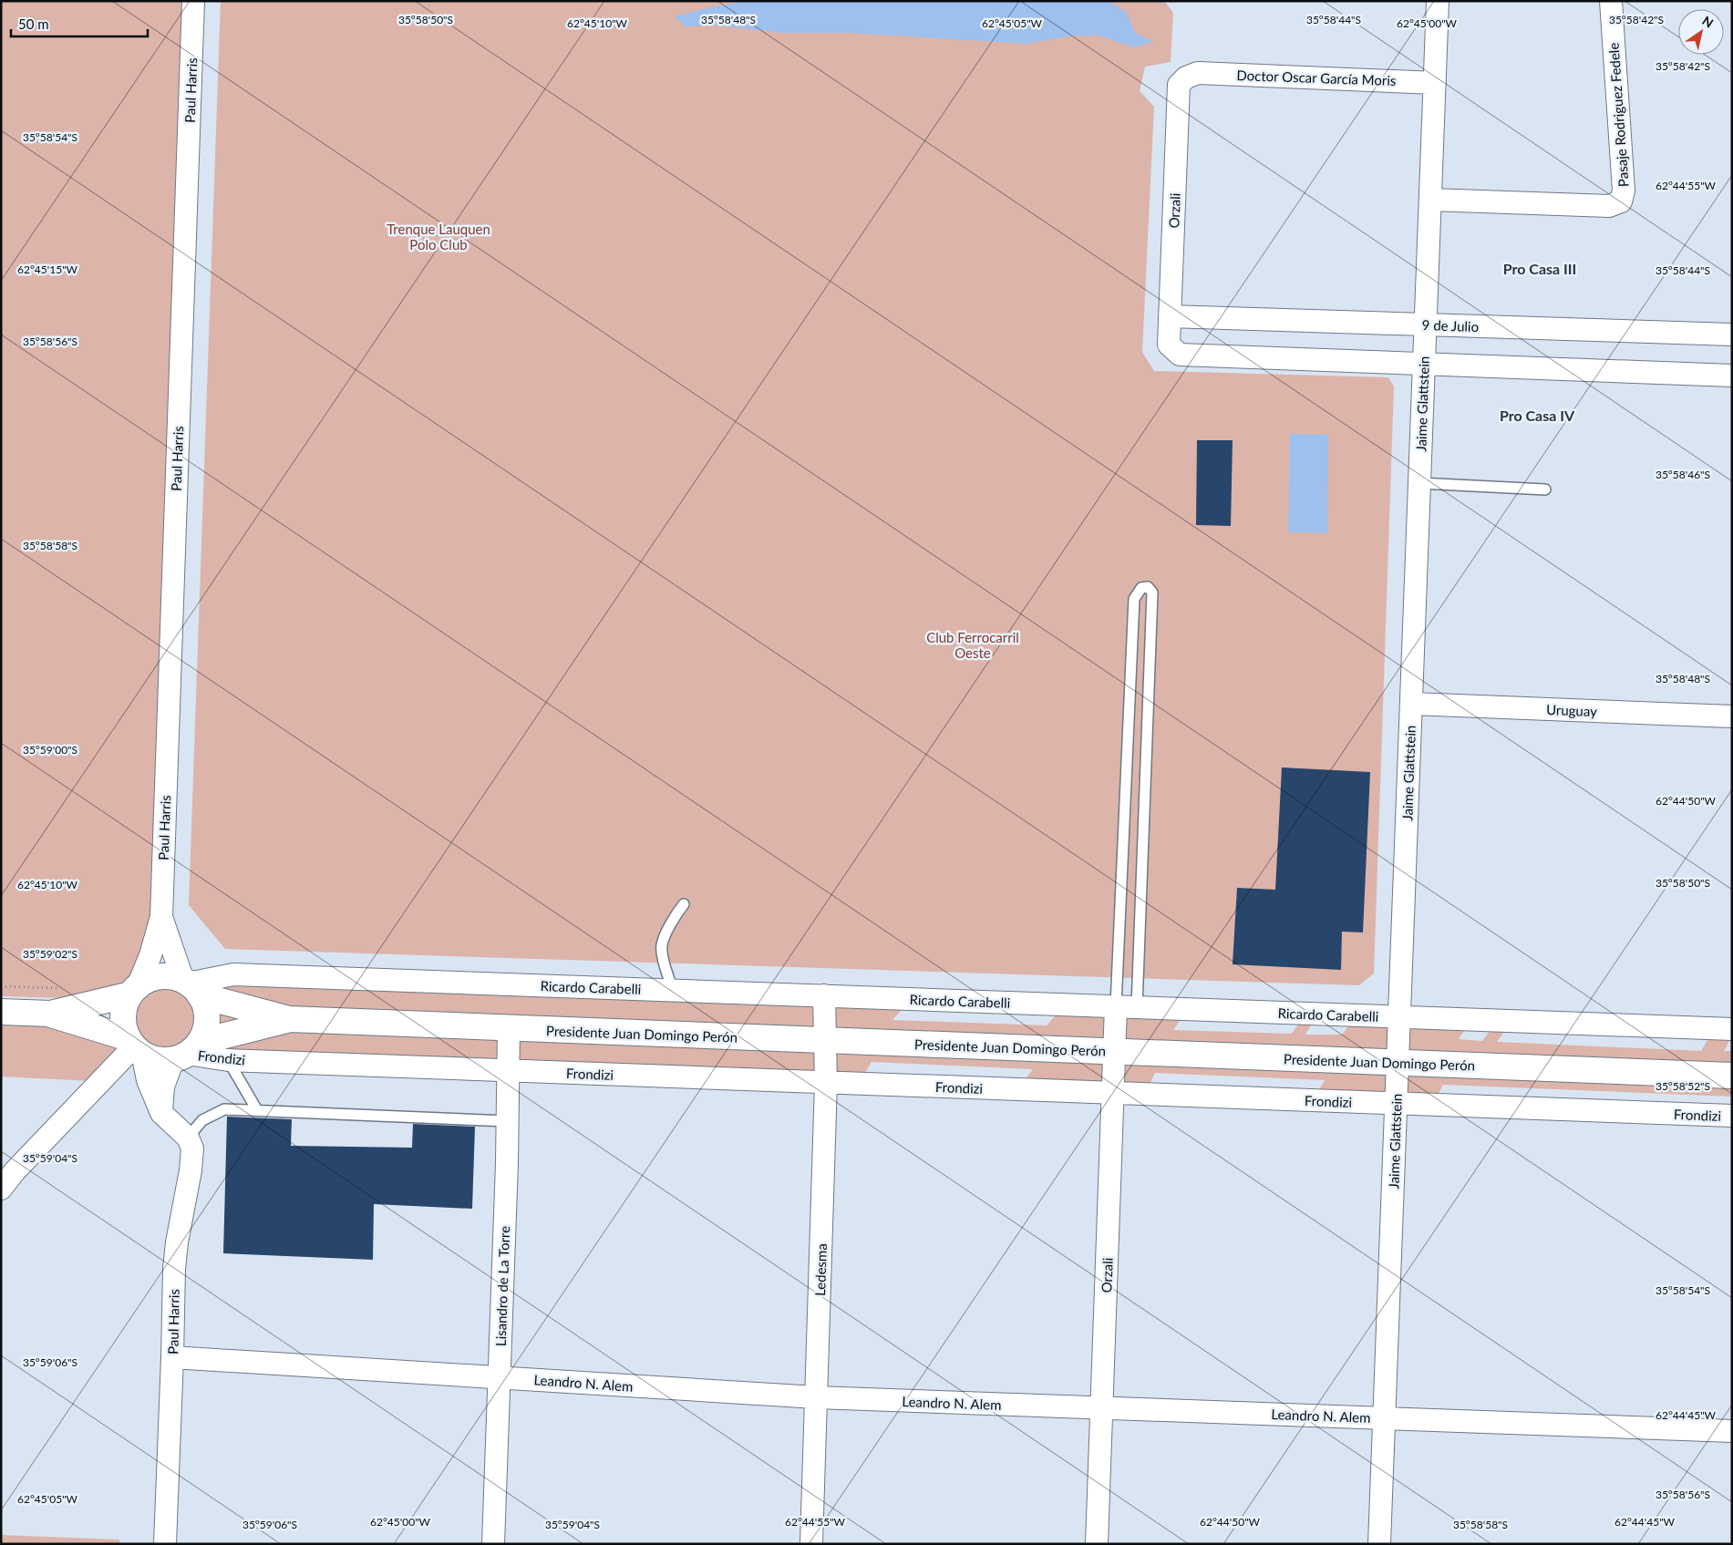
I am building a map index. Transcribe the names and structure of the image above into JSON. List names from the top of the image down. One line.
{"streets":{"main road":["Presidente Juan Domingo Perón"],"street":["Doctor Oscar García Moris","Paul Harris","Pasaje Rodriguez Fedele","Orzali","9 de Julio","Jaime Glattstein","Uruguay","Ricardo Carabelli","Frondizi","Ledesma","Lisandro de La Torre","Leandro N. Alem"]},"crossings":[["Doctor Oscar García Moris","Orzali"],["Doctor Oscar García Moris","Jaime Glattstein"],["Paul Harris","Ricardo Carabelli"],["Paul Harris","Presidente Juan Domingo Perón"],["Paul Harris","Frondizi"],["Paul Harris","Leandro N. Alem"],["Pasaje Rodriguez Fedele","Jaime Glattstein"],["Orzali","9 de Julio"],["Orzali","Jaime Glattstein"],["Orzali","Ricardo Carabelli"],["Orzali","Presidente Juan Domingo Perón"],["Orzali","Frondizi"],["Orzali","Leandro N. Alem"],["9 de Julio","Jaime Glattstein"],["Jaime Glattstein","Uruguay"],["Jaime Glattstein","Ricardo Carabelli"],["Jaime Glattstein","Presidente Juan Domingo Perón"],["Jaime Glattstein","Frondizi"],["Jaime Glattstein","Leandro N. Alem"],["Ricardo Carabelli","Presidente Juan Domingo Perón"],["Ricardo Carabelli","Frondizi"],["Ricardo Carabelli","Ledesma"],["Presidente Juan Domingo Perón","Frondizi"],["Presidente Juan Domingo Perón","Ledesma"],["Presidente Juan Domingo Perón","Lisandro de La Torre"],["Frondizi","Ledesma"],["Frondizi","Lisandro de La Torre"],["Ledesma","Leandro N. Alem"],["Lisandro de La Torre","Leandro N. Alem"]],"districts":["Pro Casa III","Pro Casa IV"],"parks":["Trenque Lauquen Polo Club","Club Ferrocarril Oeste"],"scale_bar":"50 m","north":"top right","coordinates":["35°58'42\"S","35°58'50\"S","35°58'48\"S","35°58'44\"S","62°45'10\"W","62°45'05\"W","62°45'00\"W","35°58'54\"S","62°44'55\"W","62°45'15\"W","35°58'56\"S","35°58'46\"S","35°58'58\"S","35°59'00\"S","62°44'50\"W","35°59'02\"S","35°58'52\"S","35°59'04\"S","35°59'06\"S","62°44'45\"W"]}
